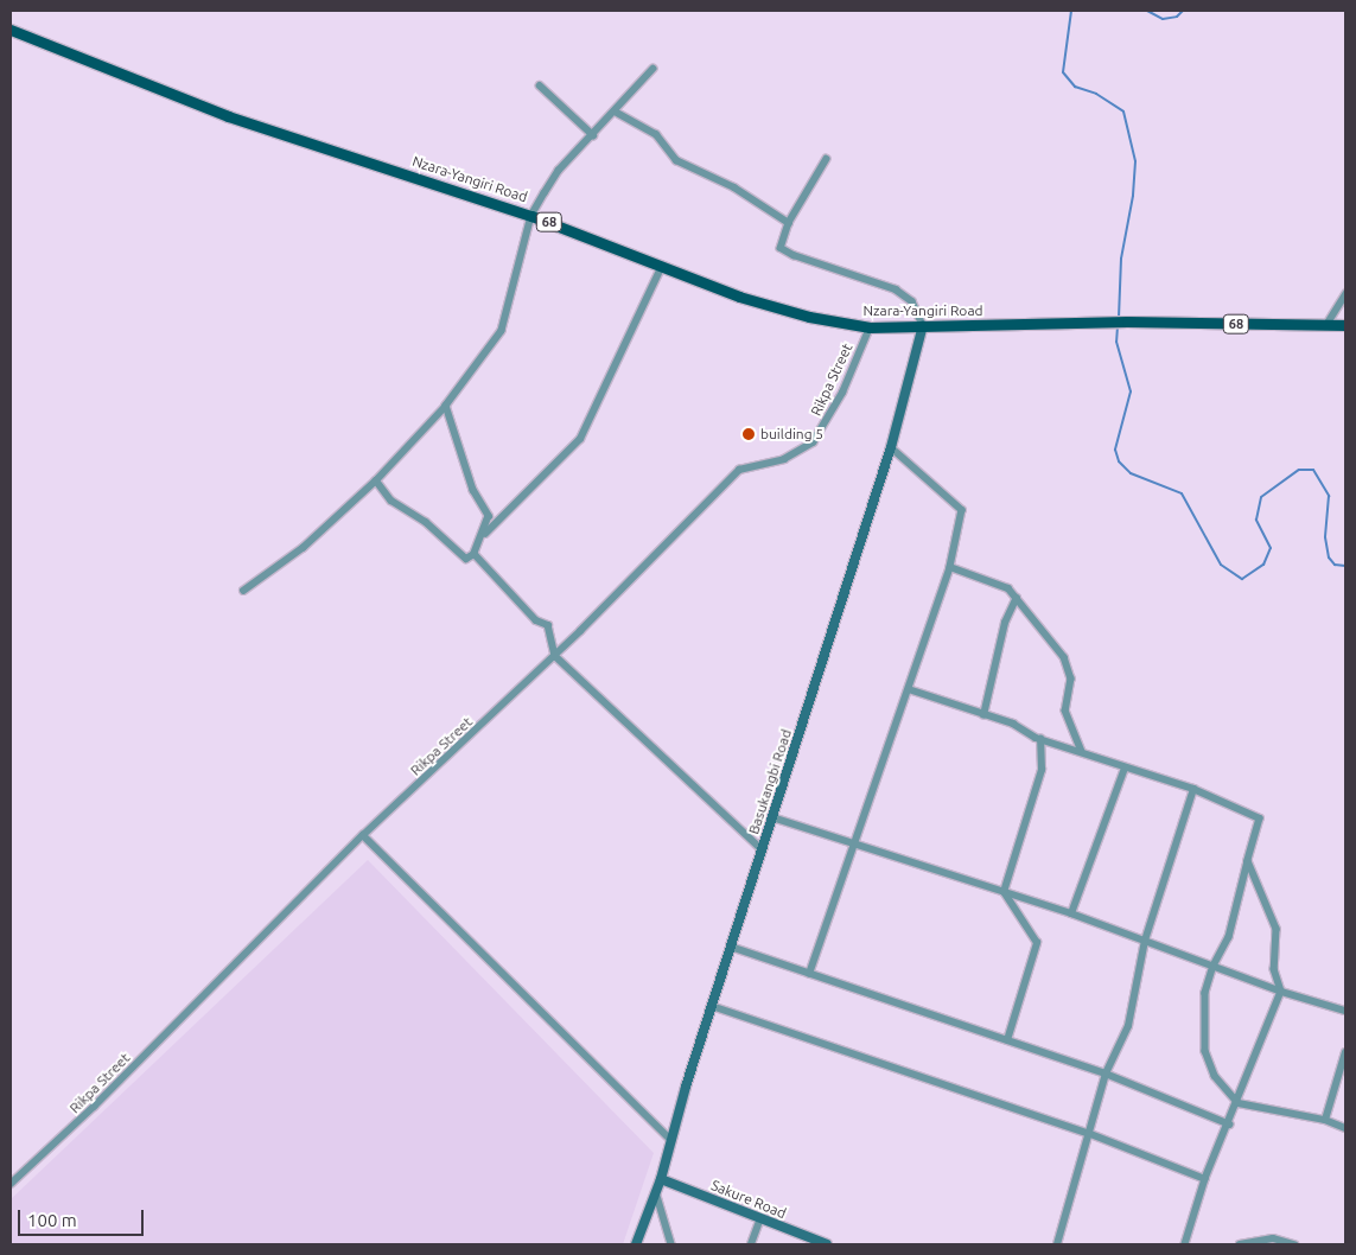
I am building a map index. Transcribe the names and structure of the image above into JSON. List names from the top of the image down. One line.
{"streets":{"main road":["Nzara-Yangiri Road","68"],"street":["Rikpa Street","Basukangbi Road","Sakure Road"]},"crossings":[["Nzara-Yangiri Road","68"],["Nzara-Yangiri Road","Rikpa Street"],["Nzara-Yangiri Road","Basukangbi Road"],["Basukangbi Road","Sakure Road"]],"places":["building 5"],"scale_bar":"100 m"}
